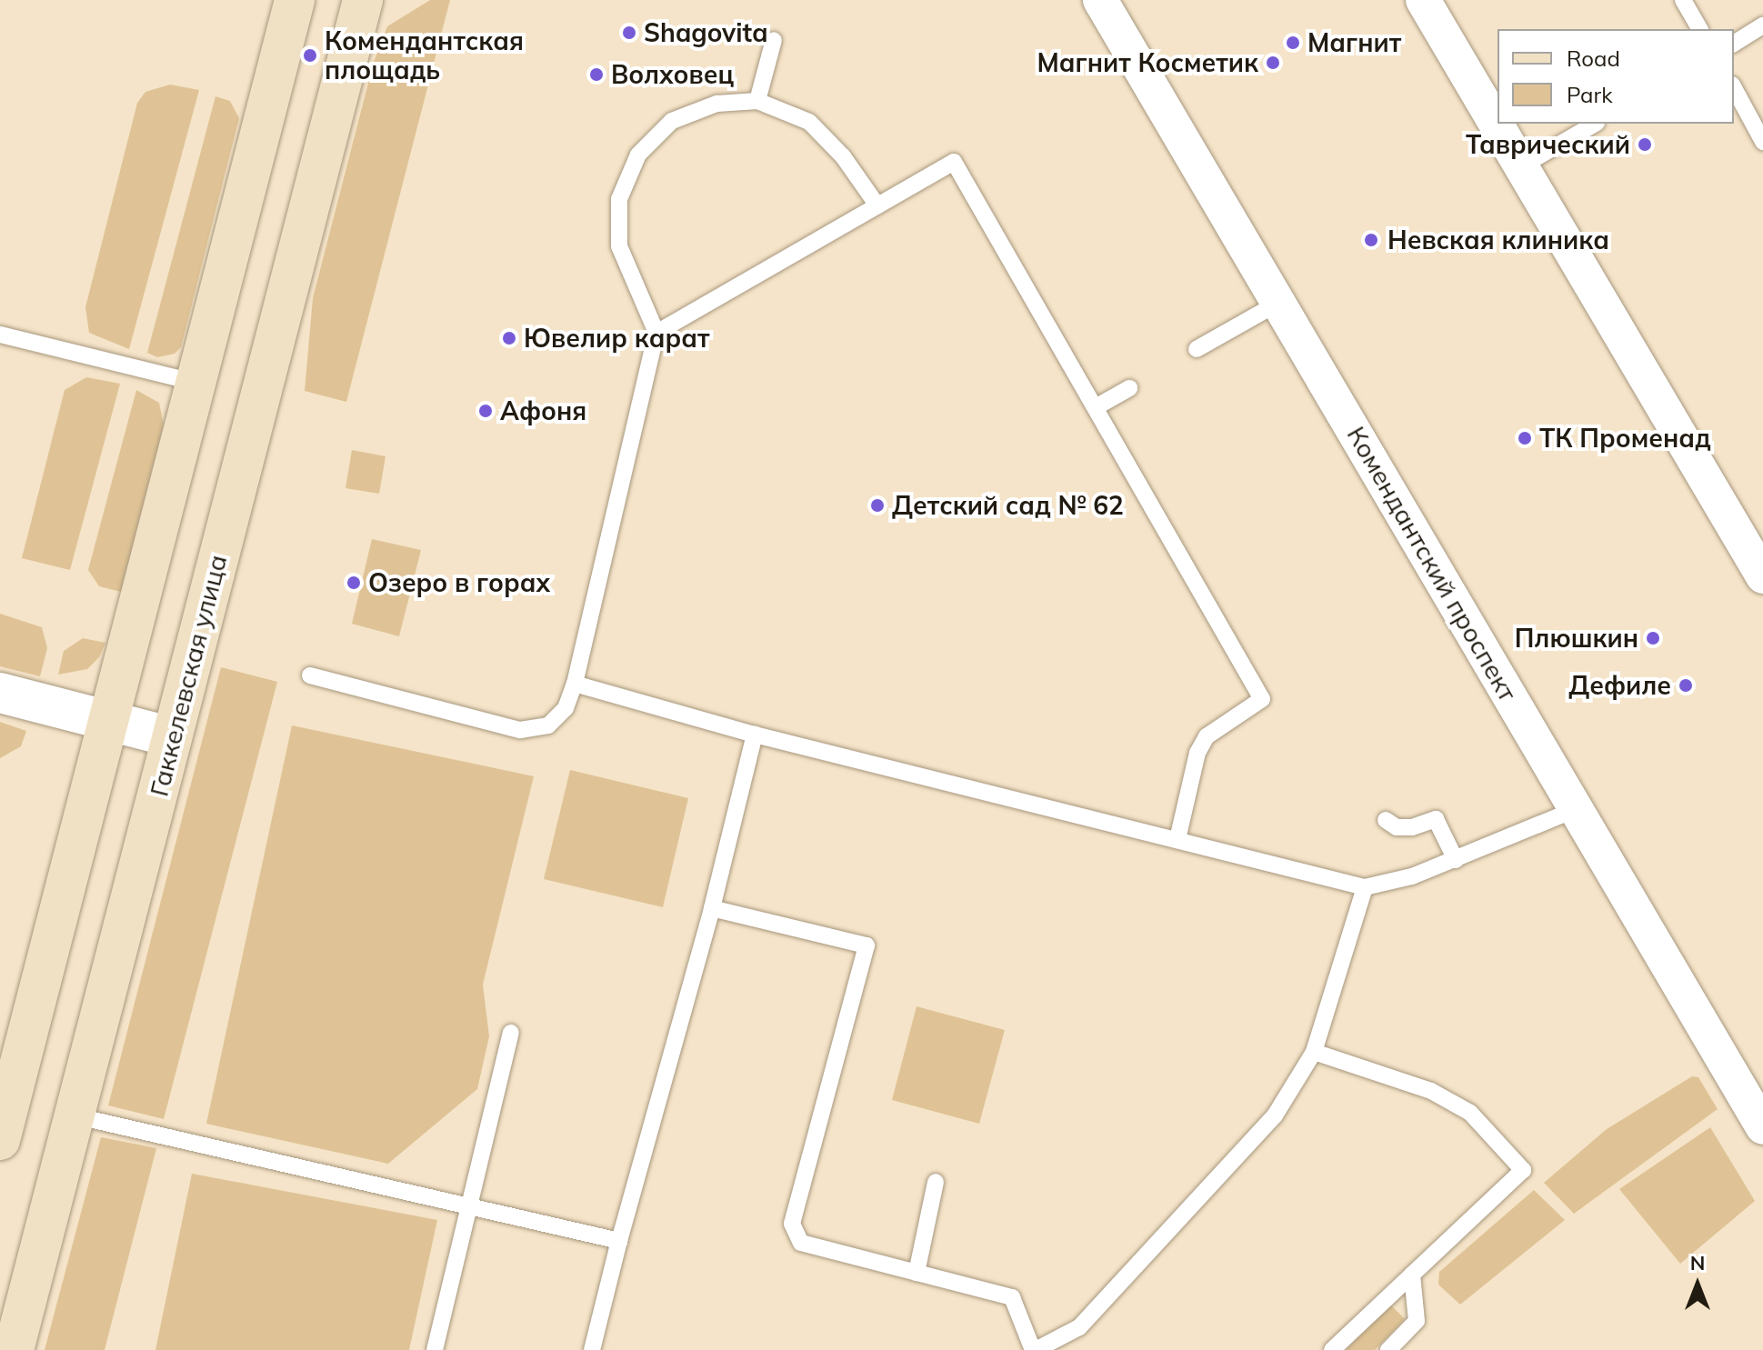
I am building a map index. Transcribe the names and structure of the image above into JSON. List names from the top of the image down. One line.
{"streets":{"main road":["Гаккелевская улица"],"street":["Комендантский проспект"]},"places":["Shagovita","Магнит","Комендантская площадь","Магнит Косметик","Волховец","Таврический","Невская клиника","Ювелир карат","Афоня","ТК Променад","Детский сад № 62","Озеро в горах","Плюшкин","Дефиле"],"legend":["Road","Park"],"north":"top"}
